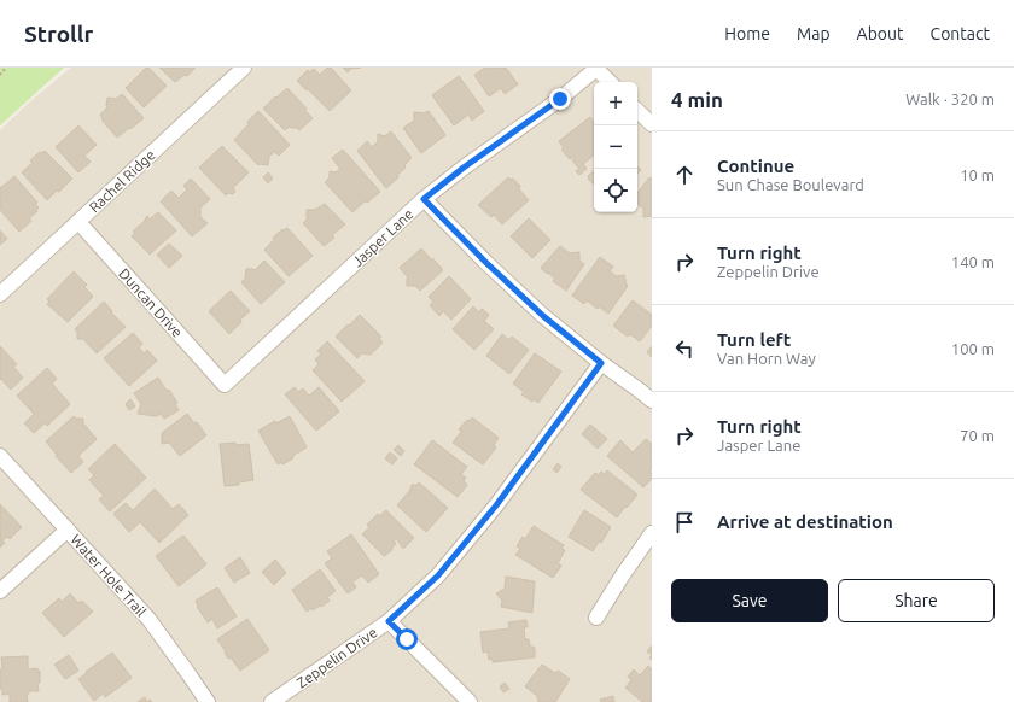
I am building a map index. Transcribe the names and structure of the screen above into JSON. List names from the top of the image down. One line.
{"streets":{"street":["Rachel Ridge","Jasper Lane","Duncan Drive","Water Hole Trail","Zeppelin Drive"]},"crossings":[["Rachel Ridge","Duncan Drive"],["Jasper Lane","Duncan Drive"]],"page":{"header":"Strollr","nav":["Home","Map","About","Contact"],"heading":["4 min","Walk · 320 m"],"map_buttons":["+","−"],"list":[["Continue","Sun Chase Boulevard","10 m"],["Turn right","Zeppelin Drive","140 m"],["Turn left","Van Horn Way","100 m"],["Turn right","Jasper Lane","70 m"],"Arrive at destination"],"buttons":["Save","Share"]}}
